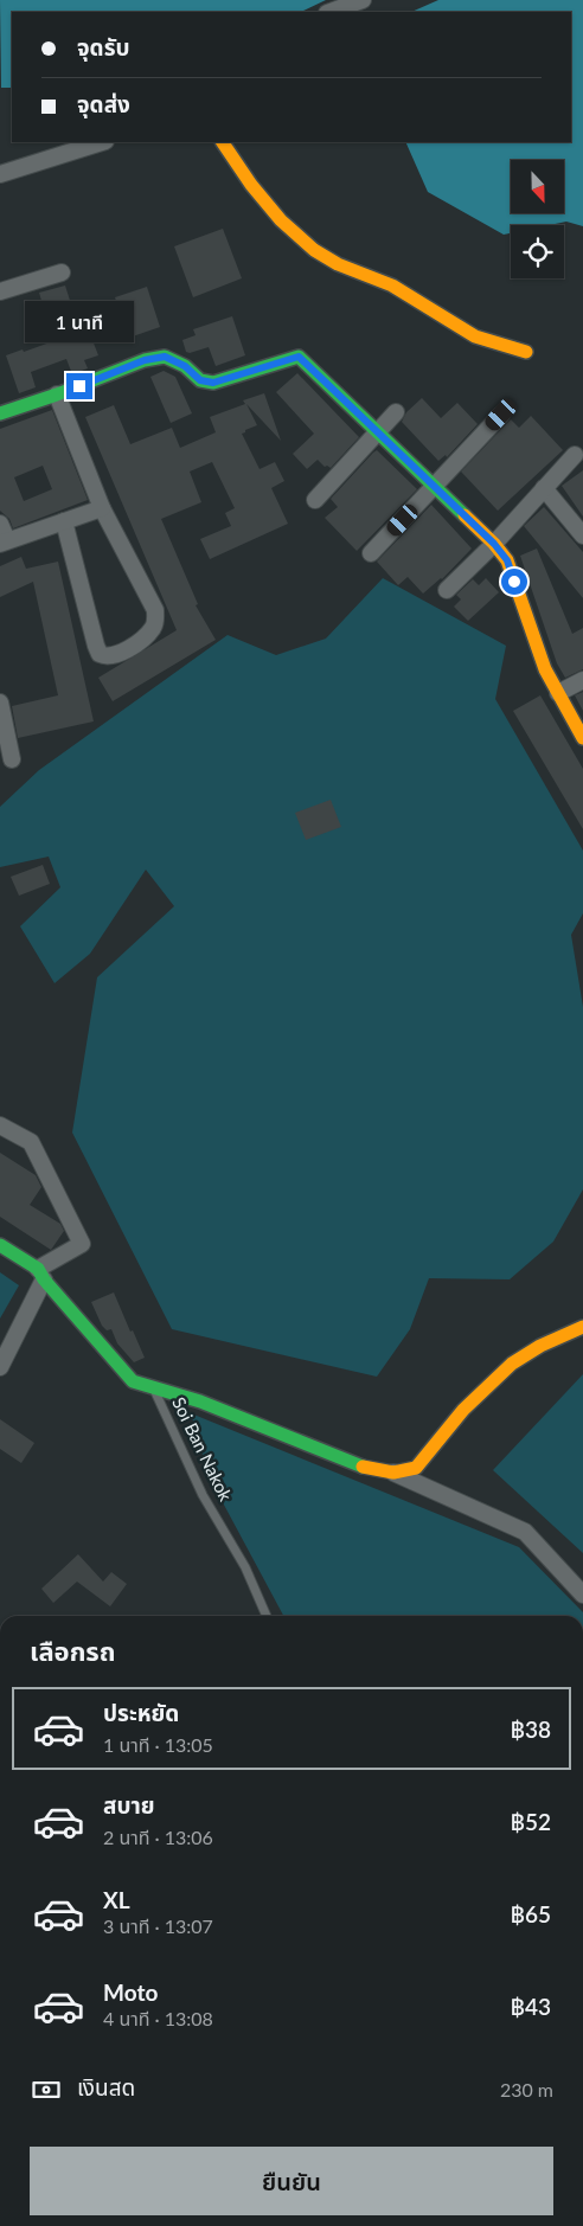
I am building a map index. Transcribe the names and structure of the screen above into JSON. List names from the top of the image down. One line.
{"streets":{"street":["Soi Ban Nakok"]},"north":"bottom","page":{"banner":["จุดรับ","จุดส่ง"],"bubble":"1 นาที","heading":"เลือกรถ","list":[{"name":"ประหยัด","note":"1 นาที · 13:05","value":"฿38"},{"name":"สบาย","note":"2 นาที · 13:06","value":"฿52"},{"name":"XL","note":"3 นาที · 13:07","value":"฿65"},{"name":"Moto","note":"4 นาที · 13:08","value":"฿43"}],"pay":["เงินสด","230 m"],"buttons":"ยืนยัน"}}
